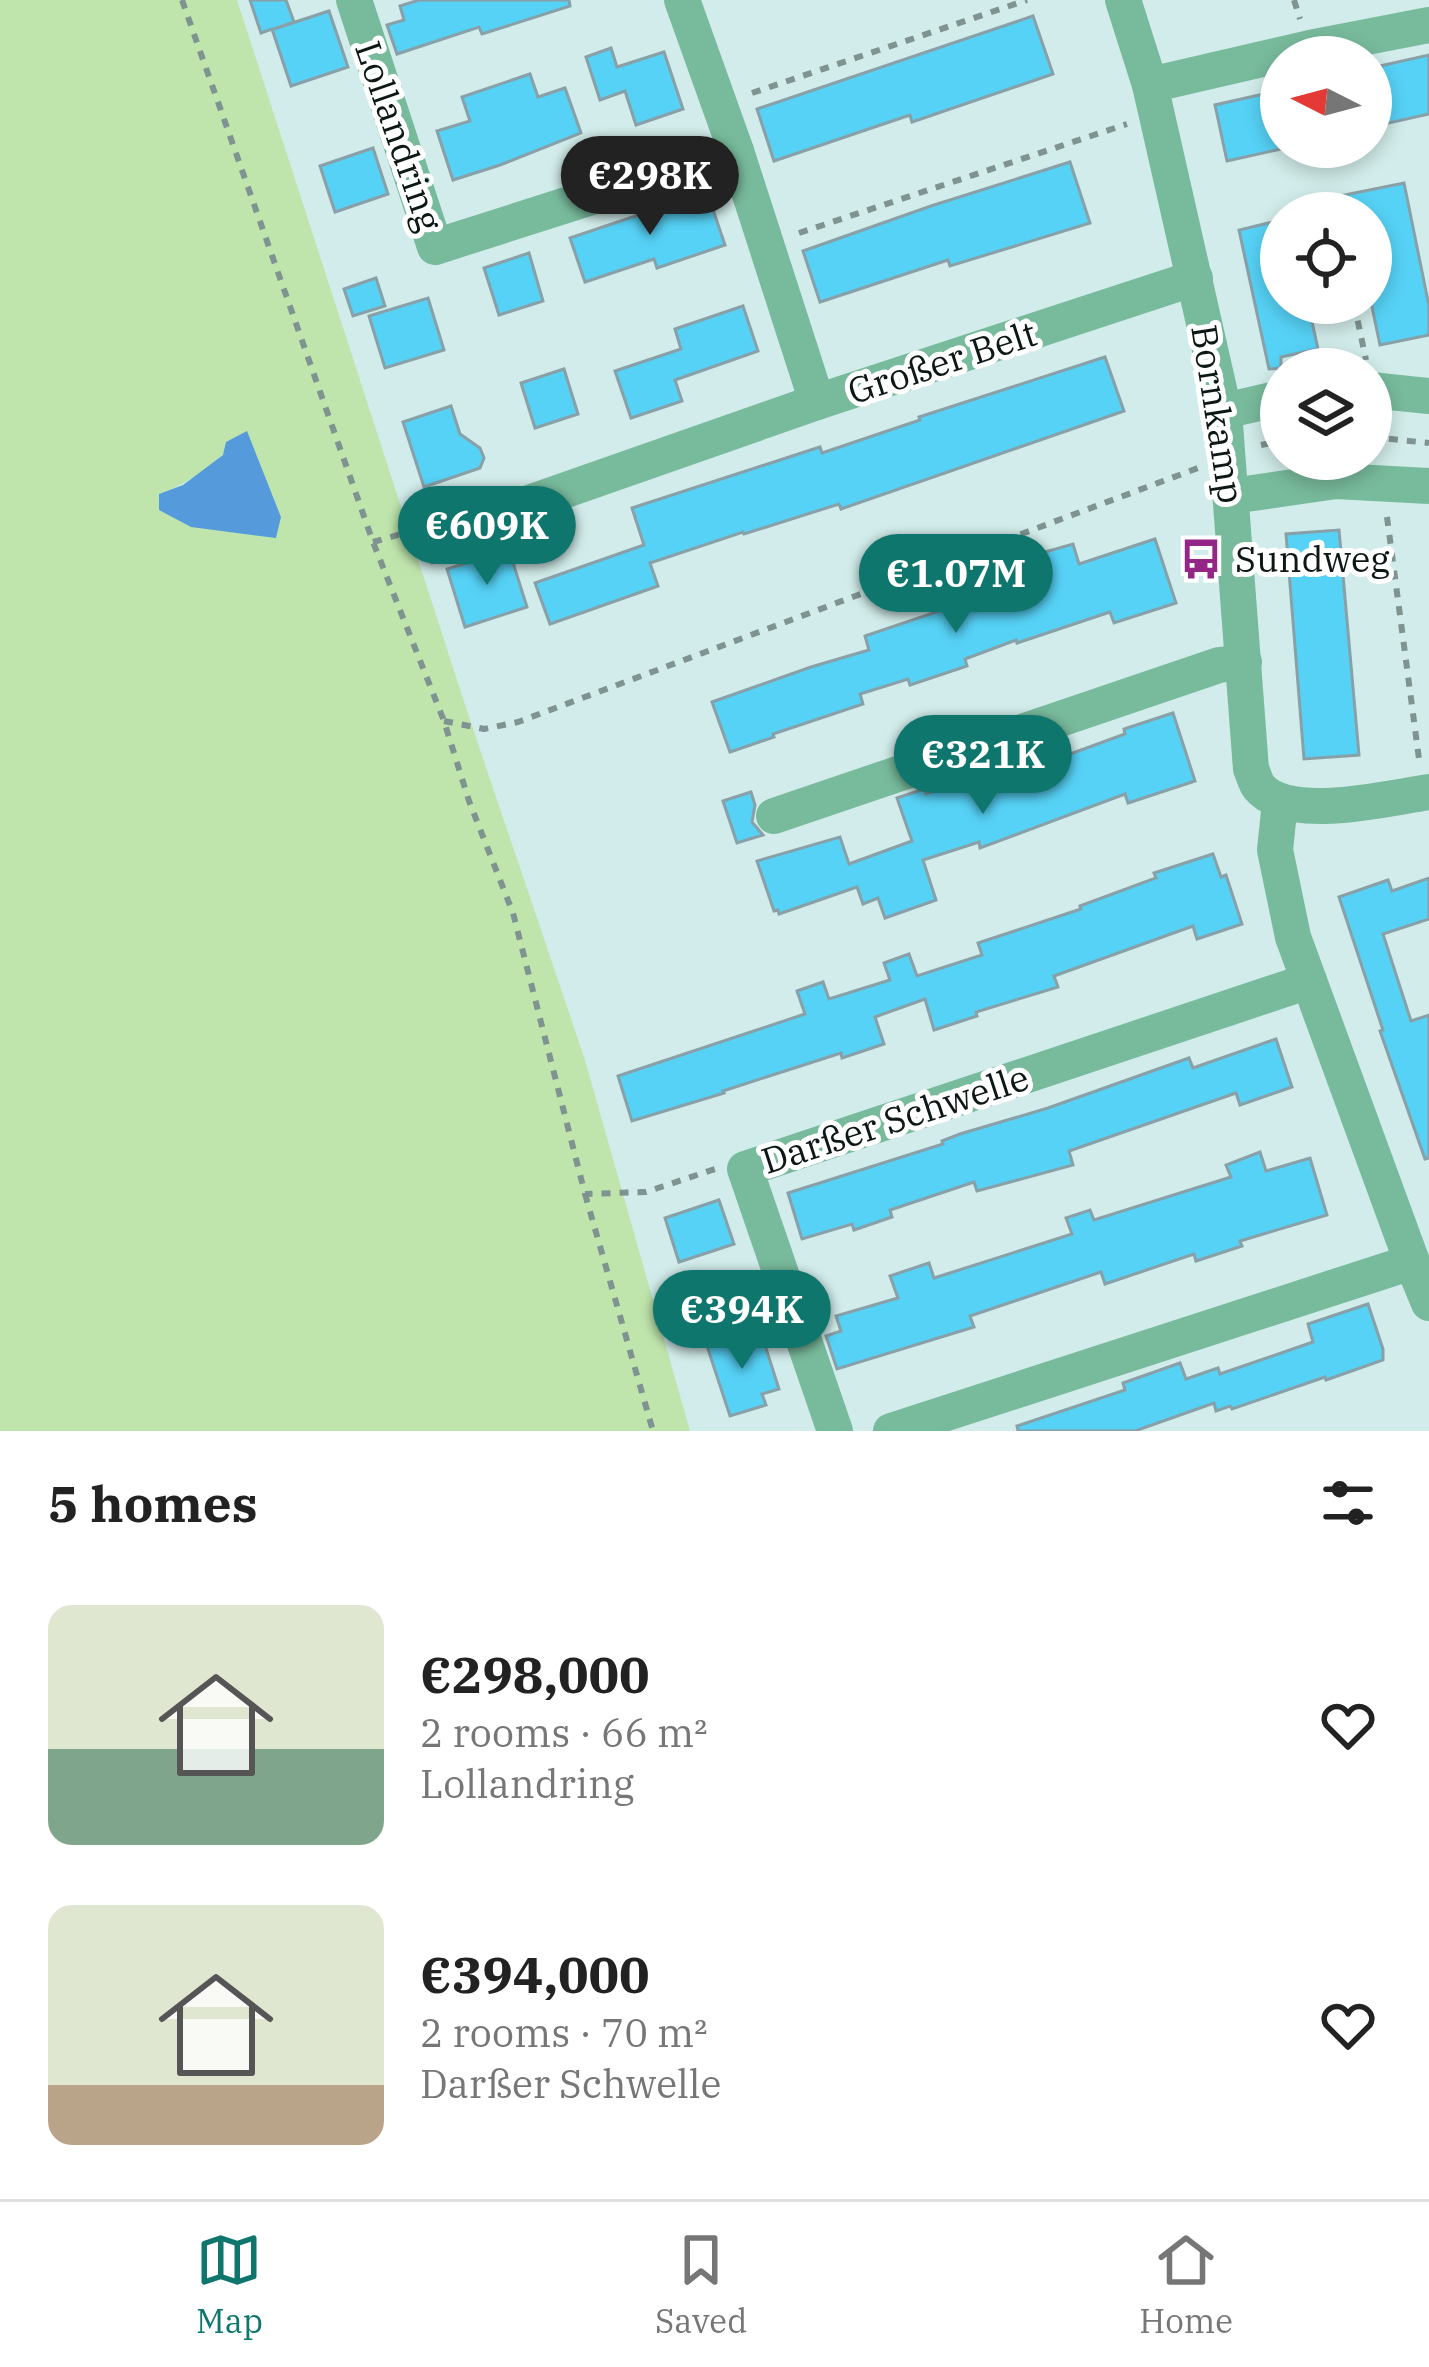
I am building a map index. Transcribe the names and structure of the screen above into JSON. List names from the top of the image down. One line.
{"streets":{"street":["Lollandring","Großer Belt","Bornkamp","Darßer Schwelle"]},"crossings":[["Lollandring","Großer Belt"],["Großer Belt","Bornkamp"]],"places":{"bus stop":["Sundweg"]},"north":"left","page":{"price":["€298K","€609K","€1.07M","€321K","€394K"],"heading":"5 homes","list":[{"name":"€298,000","note":"2 rooms · 66 m² · Lollandring"},{"name":"€394,000","note":"2 rooms · 70 m² · Darßer Schwelle"}],"tabs":["Map","Saved","Home"]}}
